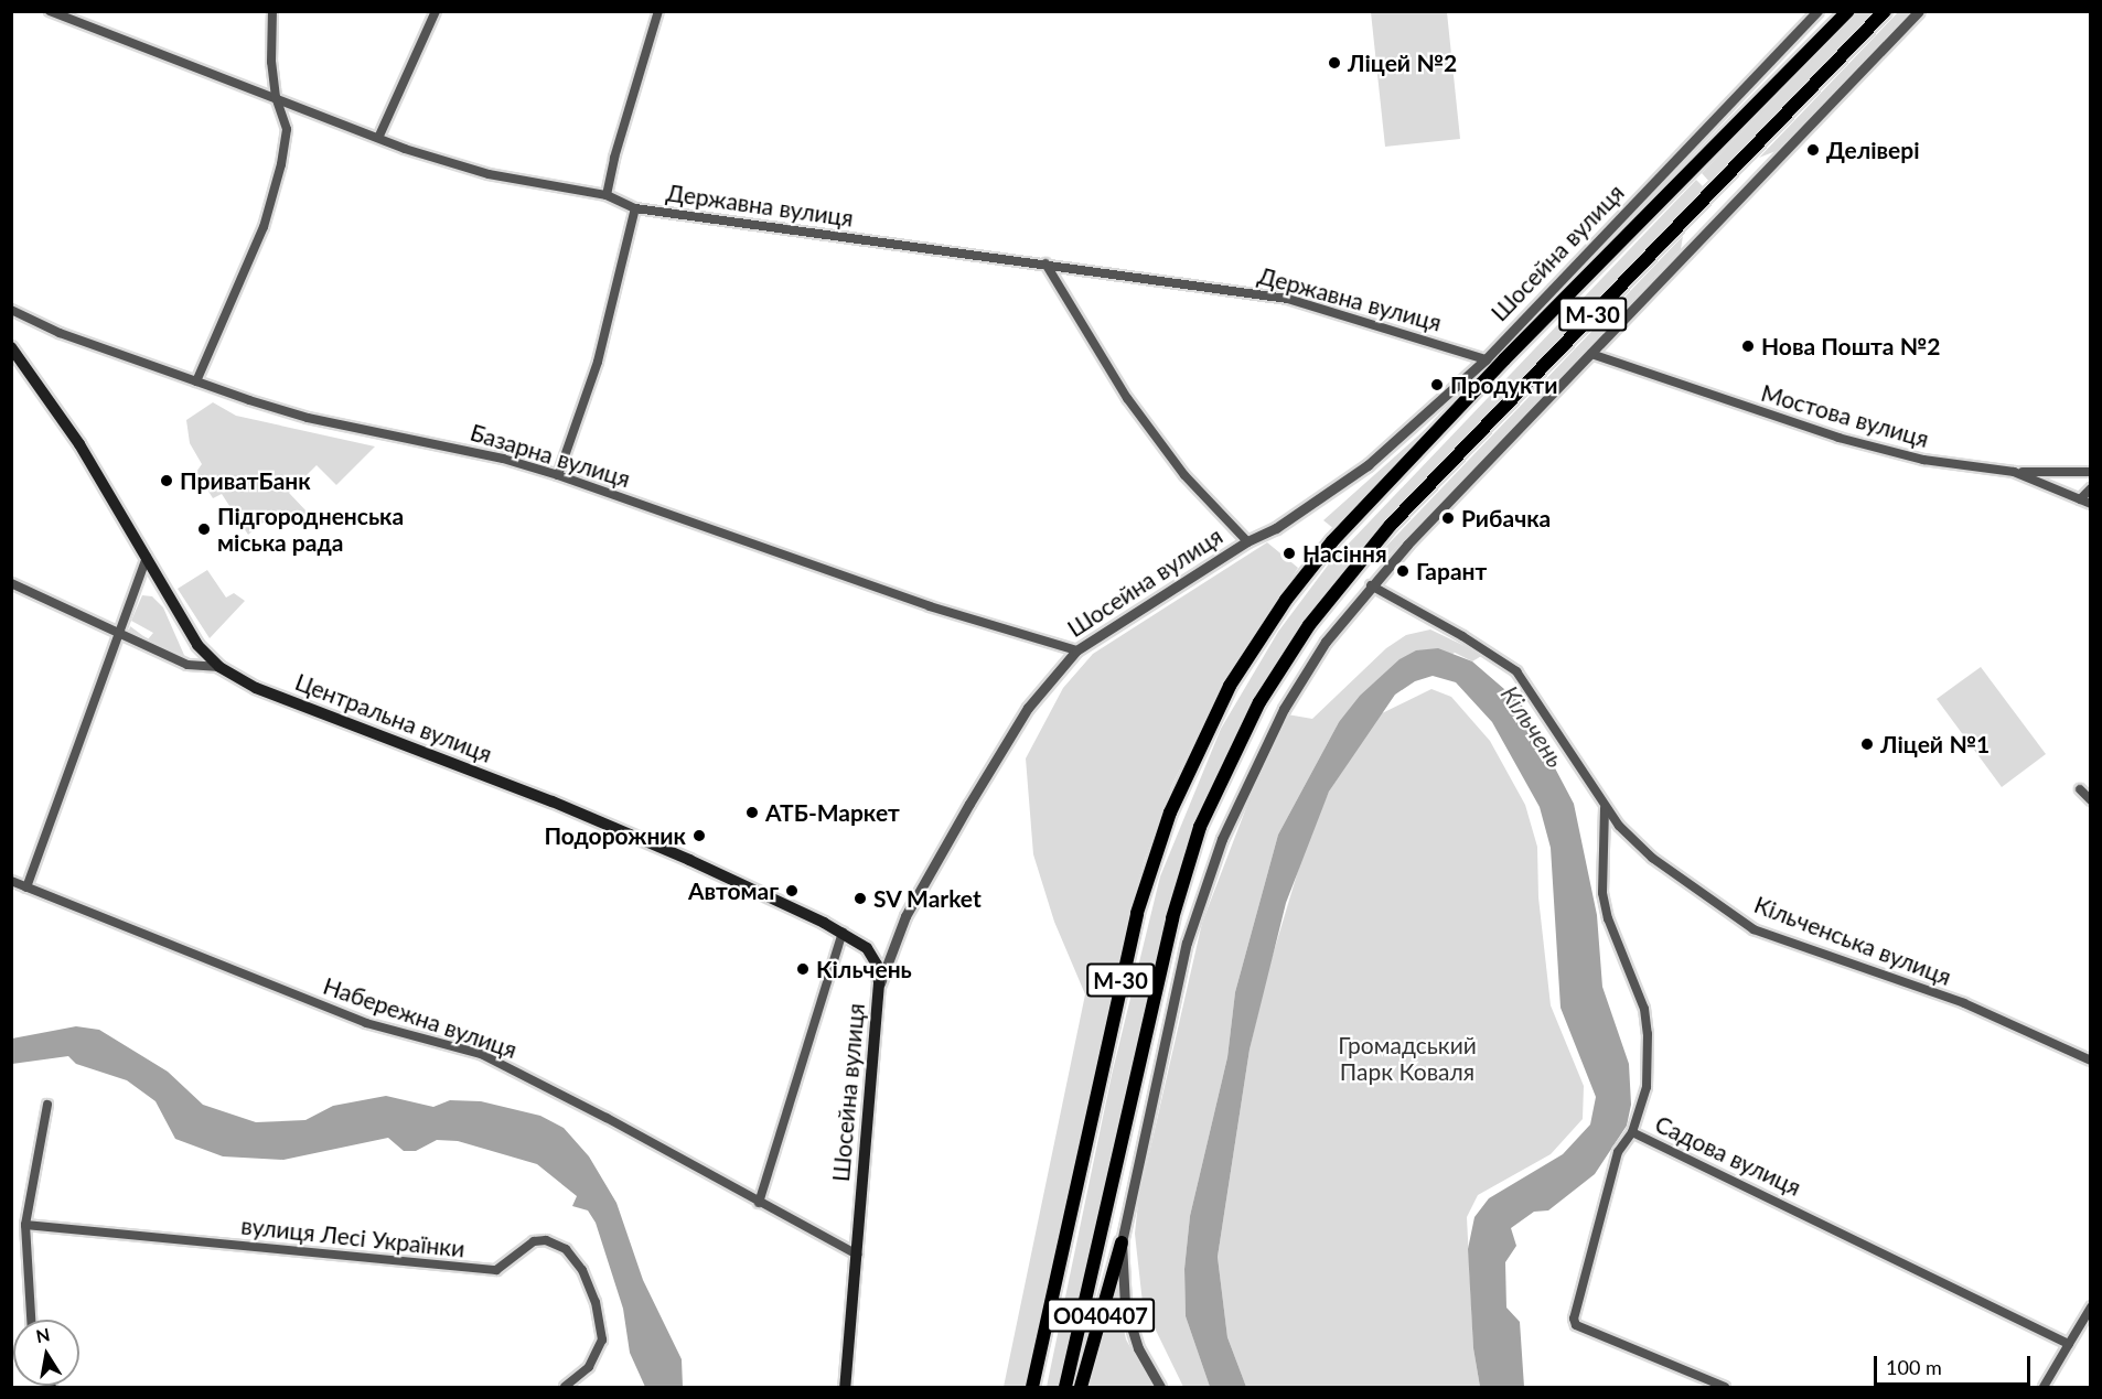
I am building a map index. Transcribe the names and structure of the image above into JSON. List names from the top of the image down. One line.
{"streets":{"highway":["М-30","О040407"],"main road":["Шосейна вулиця","Центральна вулиця"],"street":["Державна вулиця","Мостова вулиця","Базарна вулиця","Кільченська вулиця","Набережна вулиця","Садова вулиця","вулиця Лесі Українки"]},"crossings":[["Державна вулиця","Шосейна вулиця"],["Шосейна вулиця","Базарна вулиця"],["Шосейна вулиця","Центральна вулиця"],["Шосейна вулиця","Набережна вулиця"],["Мостова вулиця","О040407"],["Кільченська вулиця","Садова вулиця"],["Кільченська вулиця","О040407"]],"water":["Кільчень"],"parks":["Громадський Парк Коваля"],"places":["Ліцей №2","Делівері","Нова Пошта №2","Продукти","ПриватБанк","Рибачка","Підгородненська міська рада","Насіння","Гарант","Ліцей №1","АТБ-Маркет","Подорожник","Автомаг","SV Market","Кільчень"],"scale_bar":"100 m","north":"top"}
